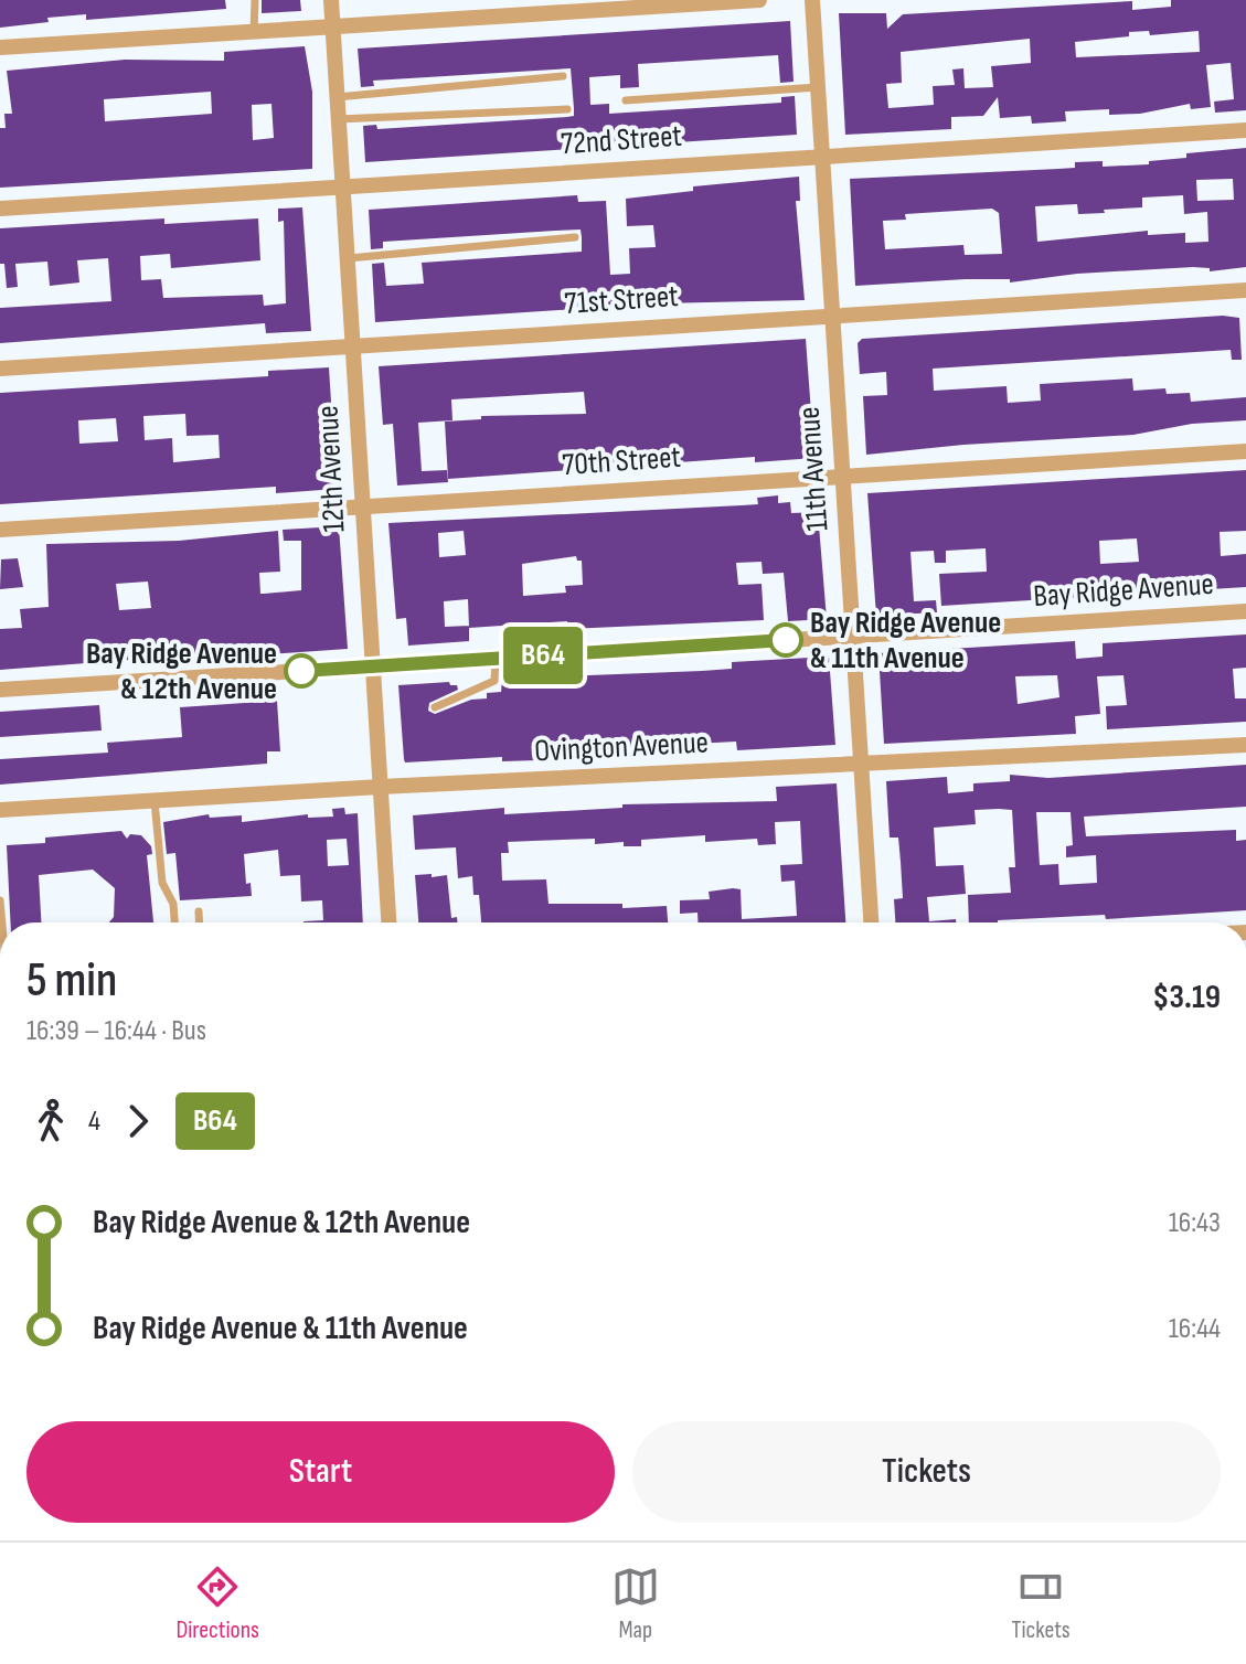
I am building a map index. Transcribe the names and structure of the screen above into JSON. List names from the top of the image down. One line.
{"streets":{"street":["72nd Street","71st Street","70th Street","12th Avenue","11th Avenue","Bay Ridge Avenue","Ovington Avenue"]},"crossings":[["72nd Street","12th Avenue"],["72nd Street","11th Avenue"],["71st Street","12th Avenue"],["71st Street","11th Avenue"],["70th Street","12th Avenue"],["70th Street","11th Avenue"],["12th Avenue","Bay Ridge Avenue"],["12th Avenue","Ovington Avenue"],["11th Avenue","Bay Ridge Avenue"],["11th Avenue","Ovington Avenue"]],"places":["Bay Ridge Avenue & 11th Avenue","Bay Ridge Avenue & 12th Avenue"],"lines":["bus line B64"],"page":{"on_map":"B64","heading":["5 min","16:39 – 16:44 · Bus","$3.19"],"legs":["4","B64"],"list":[{"name":"Bay Ridge Avenue & 12th Avenue","value":"16:43"},{"name":"Bay Ridge Avenue & 11th Avenue","value":"16:44"}],"buttons":["Start","Tickets"],"tabs":["Directions","Map","Tickets"]}}
